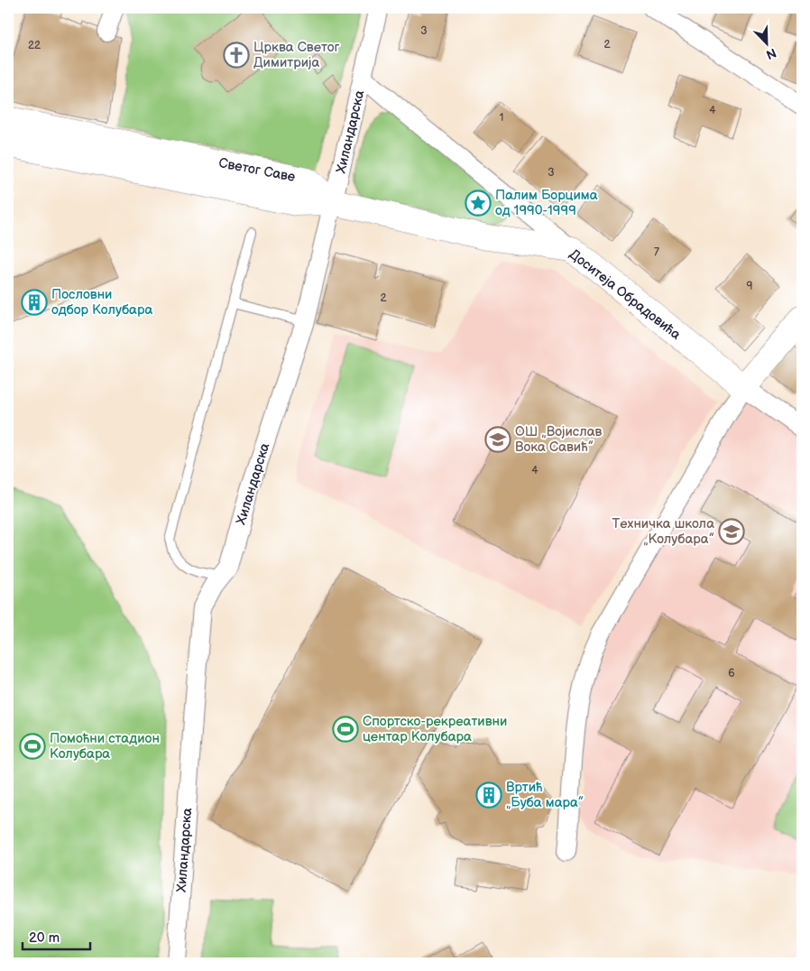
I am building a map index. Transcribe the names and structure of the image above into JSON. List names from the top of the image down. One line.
{"streets":{"street":["Хиландарска","Светог Саве","Доситеја Обрадовића"]},"crossings":[["Хиландарска","Светог Саве"],["Хиландарска","Доситеја Обрадовића"],["Светог Саве","Доситеја Обрадовића"]],"places":{"church":["Црква Светог Димитрија"],"place":["Палим Борцима од 1990-1999"],"building":["Пословни одбор Колубара","Вртић „Буба мара”"],"school or university":["ОШ „Војислав Вока Савић”","Техничка школа „Колубара”"],"sports":["Спортско-рекреативни центар Колубара","Помоћни стадион Колубара"]},"house_numbers":["3","2","22","4","1","3","7","9","2","4","6"],"scale_bar":"20 m","north":"bottom right"}
